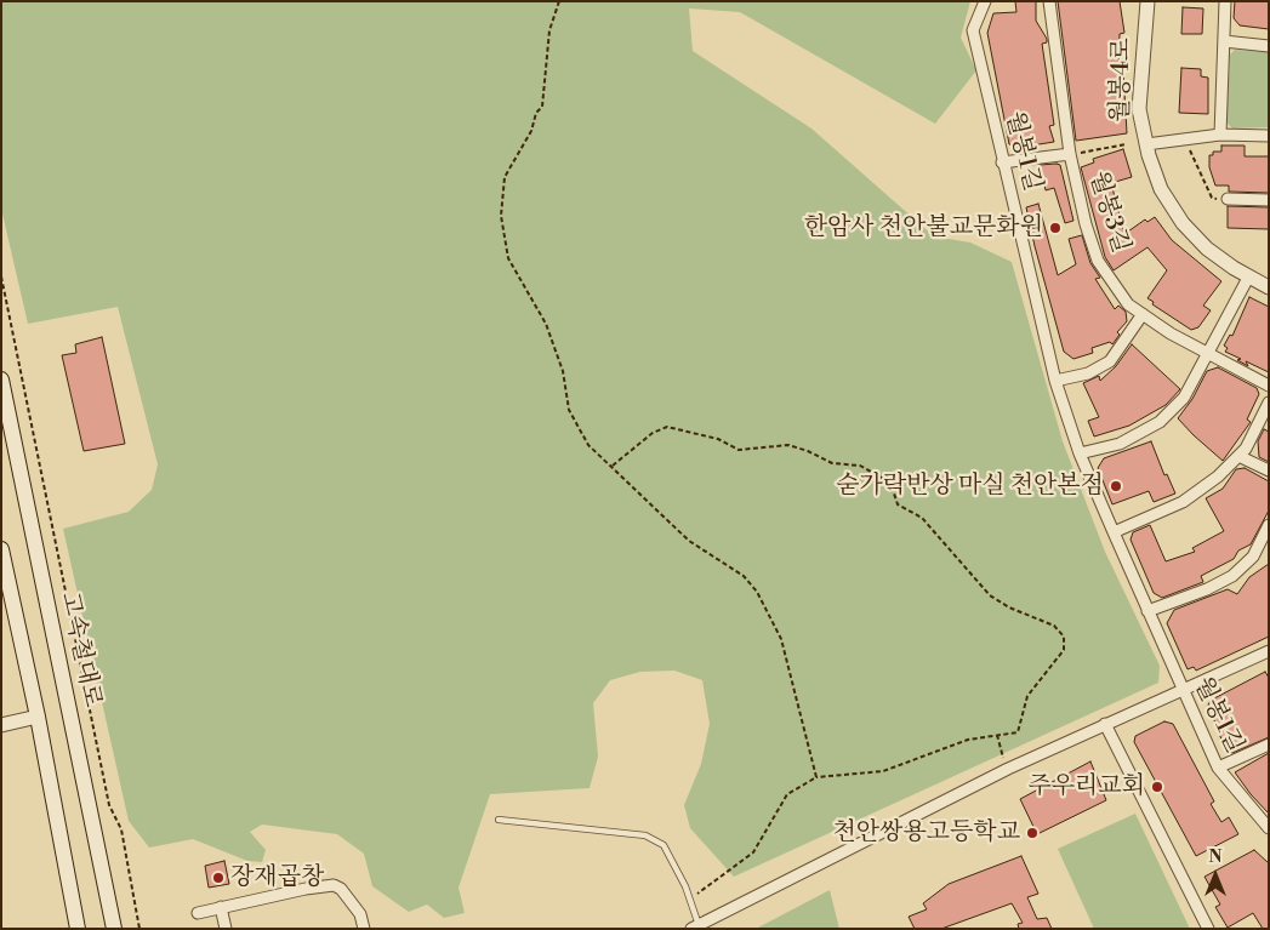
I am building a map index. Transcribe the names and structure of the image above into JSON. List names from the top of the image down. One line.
{"streets":{"main road":["고속철대로"],"street":["월봉4로","월봉1길","월봉3길"]},"places":["한암사 천안불교문화원","숟가락반상 마실 천안본점","주우리교회","천안쌍용고등학교","장재곱창"],"north":"top"}
